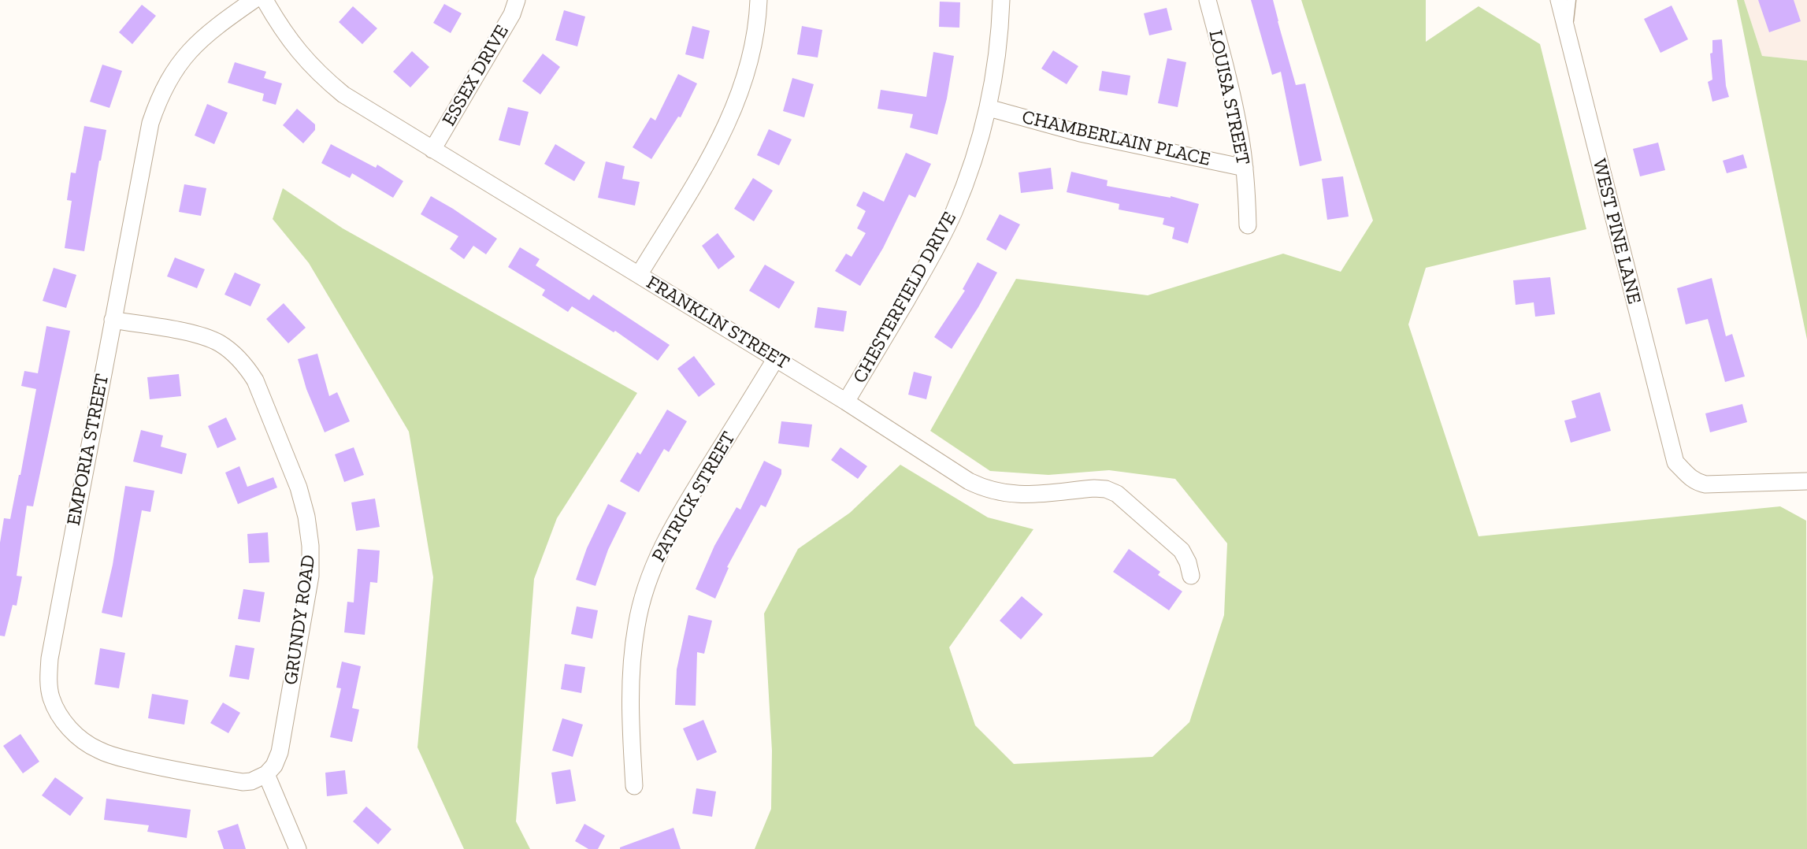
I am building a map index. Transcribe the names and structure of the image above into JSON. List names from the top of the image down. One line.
{"streets":{"street":["ESSEX DRIVE","LOUISA STREET","CHAMBERLAIN PLACE","WEST PINE LANE","CHESTERFIELD DRIVE","FRANKLIN STREET","EMPORIA STREET","PATRICK STREET","GRUNDY ROAD"]},"crossings":[["ESSEX DRIVE","FRANKLIN STREET"],["LOUISA STREET","CHAMBERLAIN PLACE"],["CHAMBERLAIN PLACE","CHESTERFIELD DRIVE"],["CHESTERFIELD DRIVE","FRANKLIN STREET"],["FRANKLIN STREET","PATRICK STREET"],["EMPORIA STREET","GRUNDY ROAD"]]}
